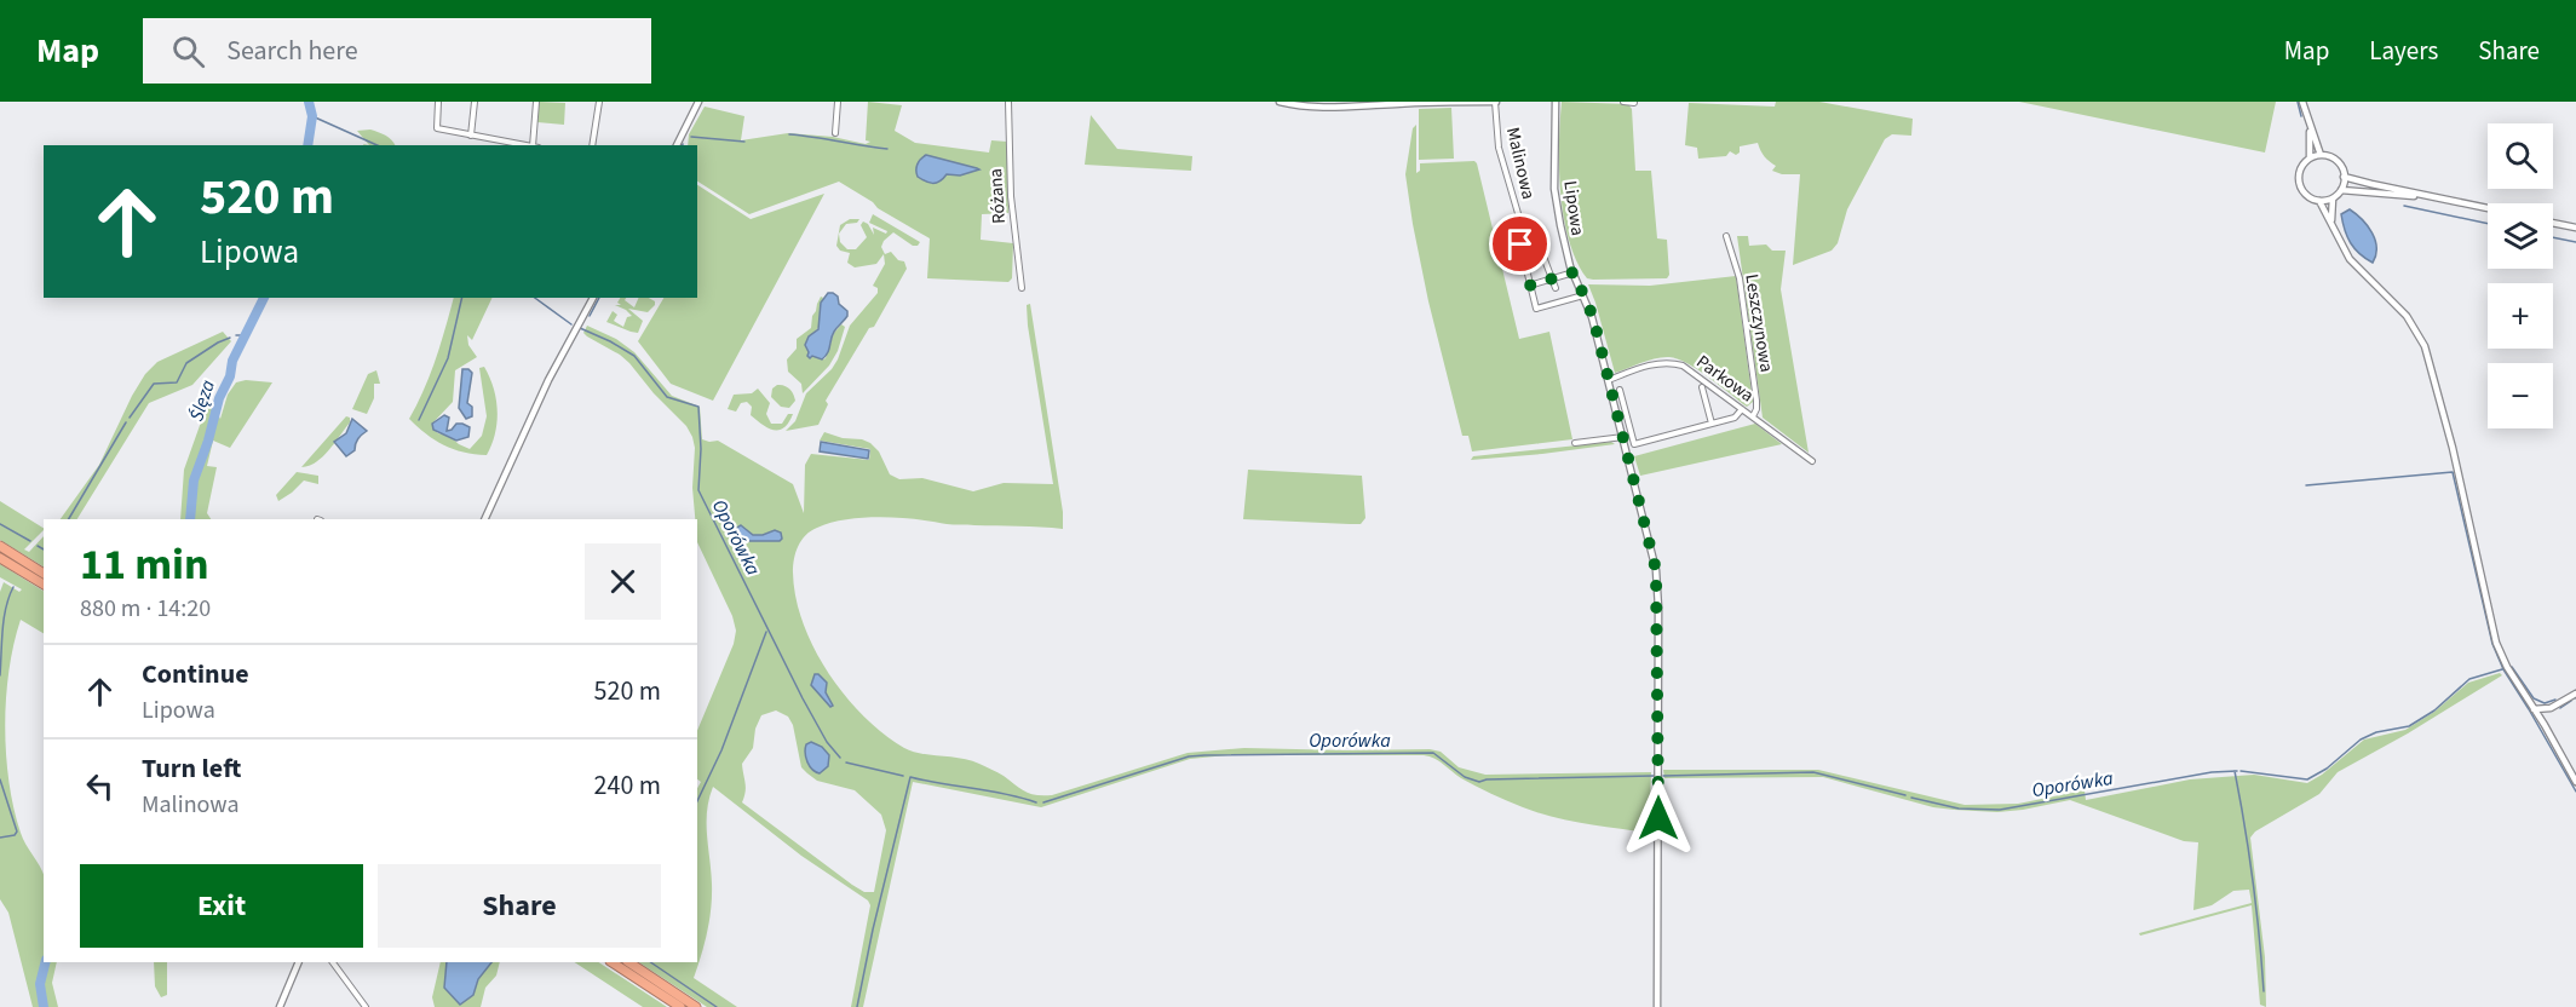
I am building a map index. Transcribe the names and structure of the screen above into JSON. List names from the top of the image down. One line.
{"streets":{"street":["Malinowa","Różana","Lipowa","Leszczynowa","Parkowa"]},"crossings":[["Lipowa","Parkowa"],["Leszczynowa","Parkowa"]],"water":["Ślęza","Oporówka"],"page":{"header":"Map","search":"Search here","nav":["Map","Layers","Share"],"map_buttons":["+","−"],"turn":["520 m","Lipowa"],"heading":["11 min","880 m · 14:20"],"list":[{"name":"Continue","note":"Lipowa","value":"520 m"},{"name":"Turn left","note":"Malinowa","value":"240 m"}],"buttons":["Exit","Share"]}}
